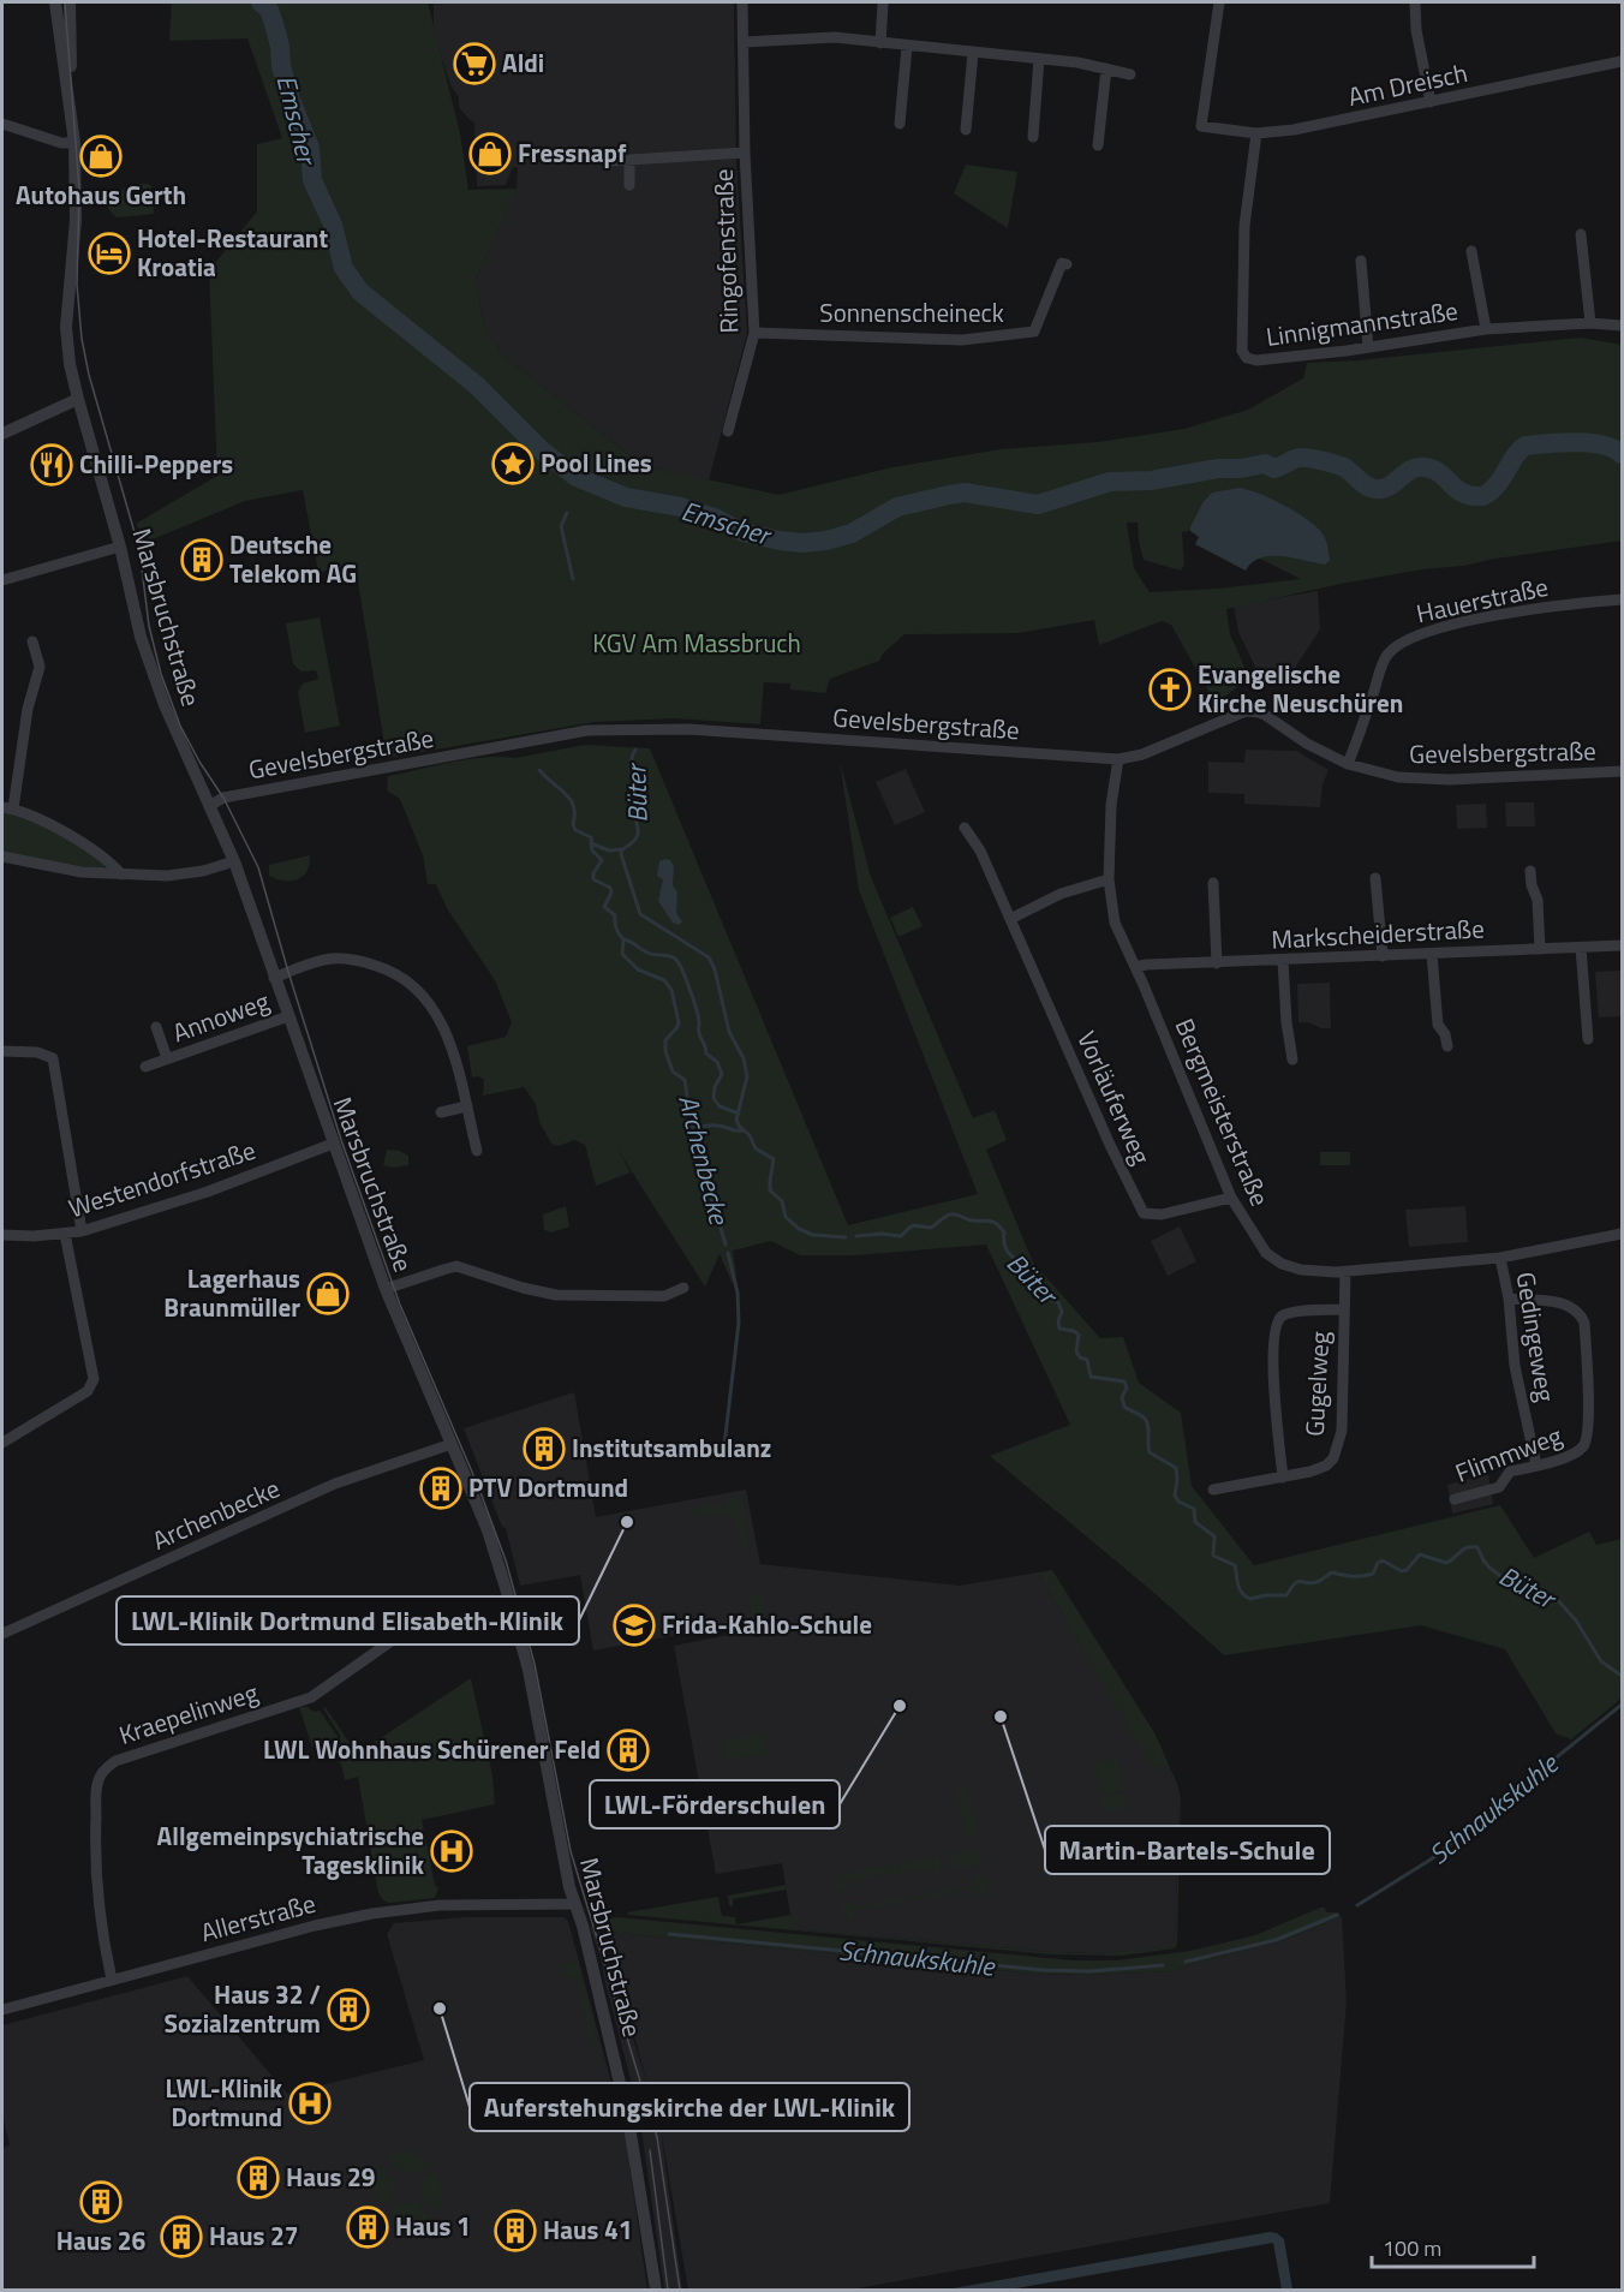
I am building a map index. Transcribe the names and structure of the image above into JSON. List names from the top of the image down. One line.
{"streets":{"street":["Am Dreisch","Ringofenstraße","Sonnenscheineck","Linnigmannstraße","Hauerstraße","Marsbruchstraße","Gevelsbergstraße","Markscheiderstraße","Annoweg","Vorläuferweg","Bergmeisterstraße","Westendorfstraße","Gedingeweg","Gugelweg","Flimmweg","Archenbecke","Kraepelinweg","Allerstraße"]},"crossings":[["Am Dreisch","Linnigmannstraße"],["Ringofenstraße","Sonnenscheineck"],["Hauerstraße","Gevelsbergstraße"],["Marsbruchstraße","Gevelsbergstraße"],["Marsbruchstraße","Annoweg"],["Marsbruchstraße","Westendorfstraße"],["Marsbruchstraße","Archenbecke"],["Marsbruchstraße","Allerstraße"],["Gevelsbergstraße","Bergmeisterstraße"],["Markscheiderstraße","Bergmeisterstraße"],["Vorläuferweg","Bergmeisterstraße"],["Bergmeisterstraße","Gedingeweg"],["Bergmeisterstraße","Gugelweg"],["Gedingeweg","Flimmweg"],["Kraepelinweg","Allerstraße"]],"water":["Emscher","Büter","Archenbecke","Schnaukskuhle"],"parks":["KGV Am Massbruch"],"places":{"supermarket":["Aldi"],"shop":["Fressnapf","Autohaus Gerth","Lagerhaus Braunmüller"],"hotel":["Hotel-Restaurant Kroatia"],"place":["Pool Lines"],"restaurant":["Chilli-Peppers"],"building":["Deutsche Telekom AG","Institutsambulanz","PTV Dortmund","LWL Wohnhaus Schürener Feld","Haus 32 / Sozialzentrum","Haus 29","Haus 26","Haus 1","Haus 41","Haus 27"],"church":["Evangelische Kirche Neuschüren"],"other":["LWL-Klinik Dortmund Elisabeth-Klinik","LWL-Förderschulen","Martin-Bartels-Schule","Auferstehungskirche der LWL-Klinik"],"school or university":["Frida-Kahlo-Schule"],"hospital":["Allgemeinpsychiatrische Tagesklinik","LWL-Klinik Dortmund"]},"scale_bar":"100 m"}
